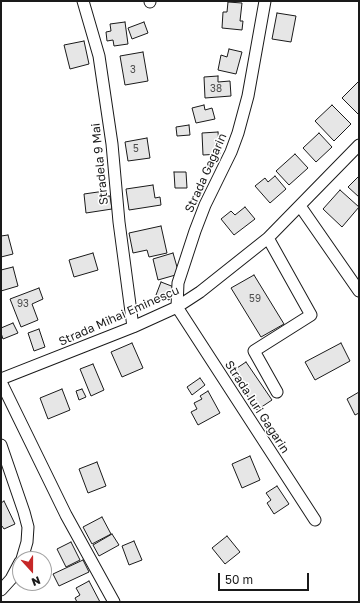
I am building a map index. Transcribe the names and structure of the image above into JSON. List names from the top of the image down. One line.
{"streets":{"street":["Stradela 9 Mai","Strada Gagarin","Strada Mihai Eminescu","Strada Iuri Gagarin"]},"crossings":[["Stradela 9 Mai","Strada Mihai Eminescu"],["Strada Gagarin","Strada Mihai Eminescu"],["Strada Gagarin","Strada Iuri Gagarin"],["Strada Mihai Eminescu","Strada Iuri Gagarin"]],"house_numbers":["3","38","5","59","93"],"scale_bar":"50 m","north":"bottom"}
